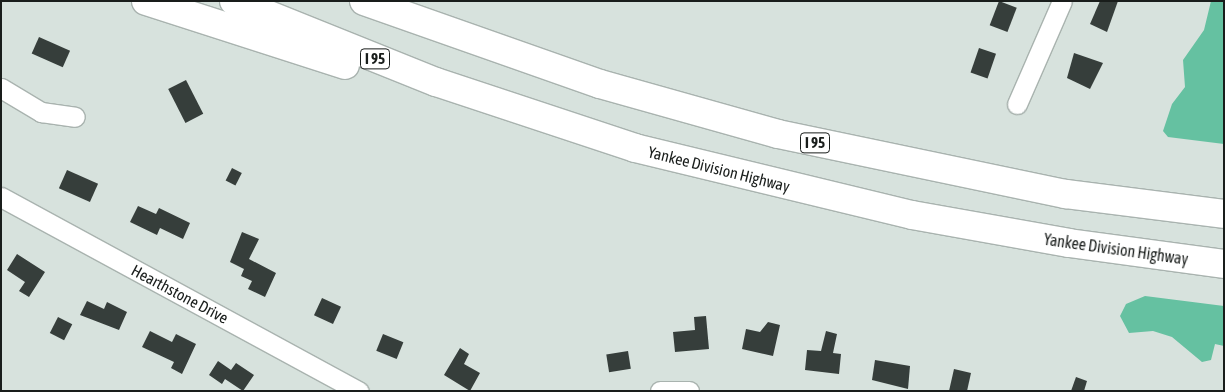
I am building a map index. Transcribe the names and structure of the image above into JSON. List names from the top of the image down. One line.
{"streets":{"highway":["I 95","Yankee Division Highway"],"street":["Hearthstone Drive"]}}
